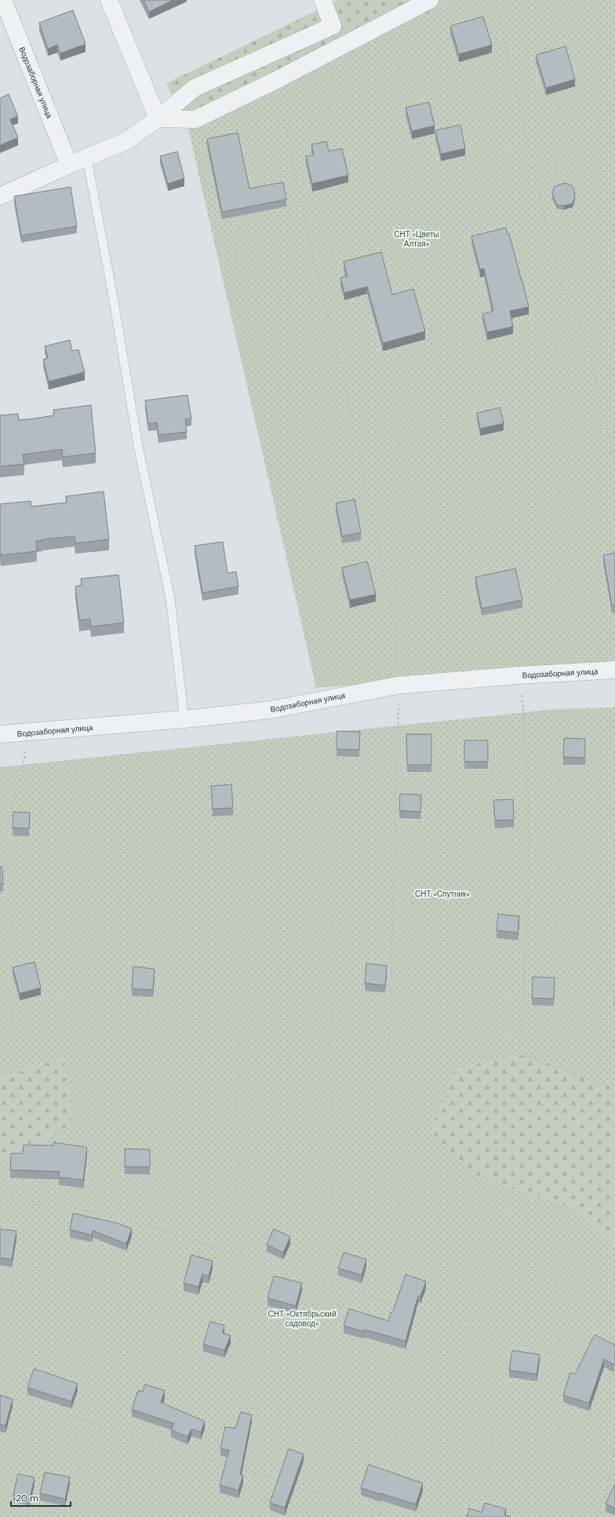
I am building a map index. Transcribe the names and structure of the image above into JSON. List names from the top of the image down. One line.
{"streets":{"street":["Водозаборная улица"]},"parks":["СНТ «Цветы Алтая»","СНТ «Спутник»","СНТ «Октябрьский садовод»"],"scale_bar":"20 m"}
